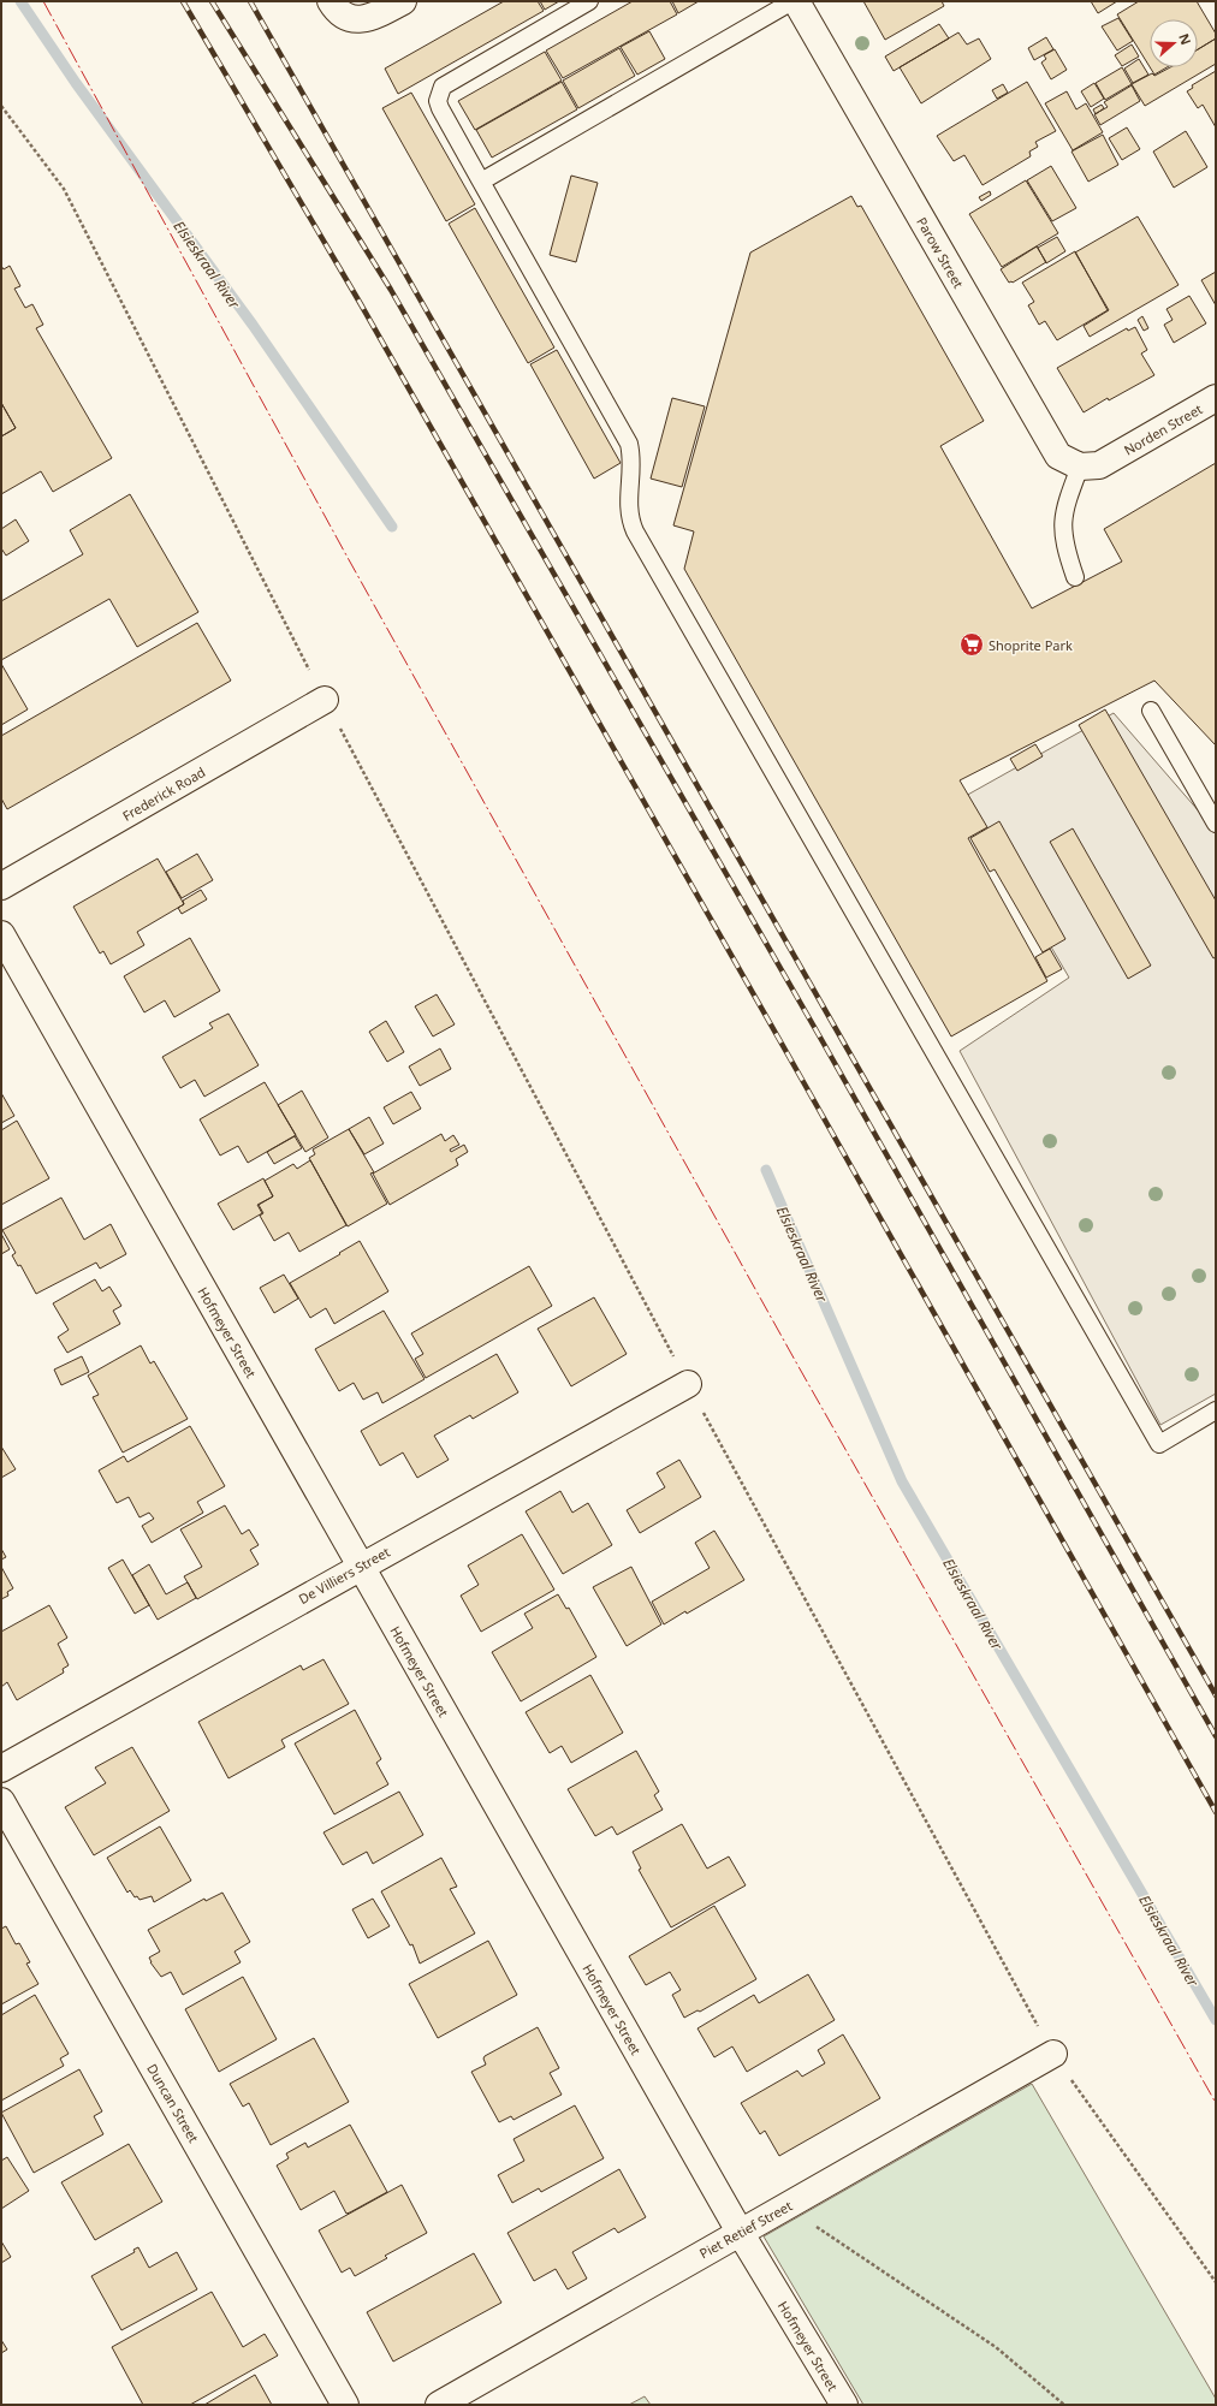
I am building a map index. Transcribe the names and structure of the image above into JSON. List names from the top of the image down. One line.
{"streets":{"street":["Parow Street","Norden Street","Frederick Road","Hofmeyer Street","De Villiers Street","Duncan Street","Piet Retief Street"]},"crossings":[["Parow Street","Norden Street"],["Hofmeyer Street","De Villiers Street"],["Hofmeyer Street","Piet Retief Street"]],"water":["Elsieskraal River"],"places":{"supermarket":["Shoprite Park"]},"north":"right"}
